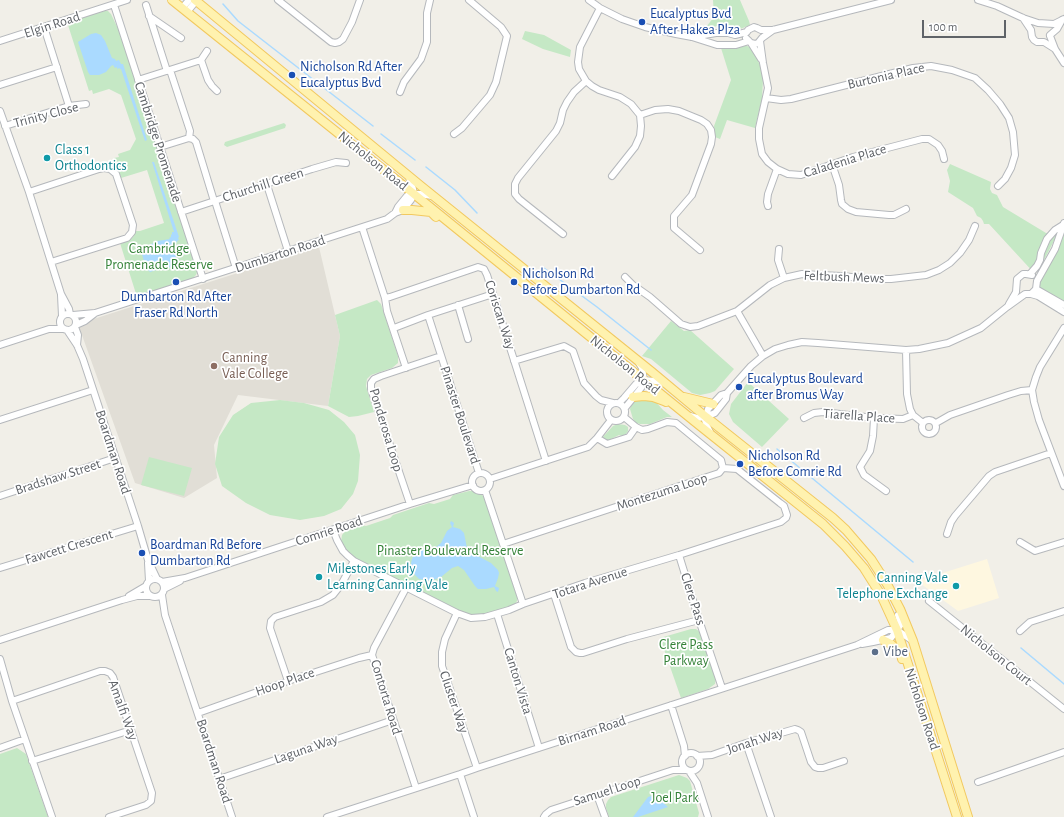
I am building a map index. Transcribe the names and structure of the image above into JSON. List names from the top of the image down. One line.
{"streets":{"main road":["Nicholson Road"],"street":["Elgin Road","Burtonia Place","Trinity Close","Cambridge Promenade","Caladenia Place","Churchill Green","Dumbarton Road","Feltbush Mews","Coriscan Way","Pinaster Boulevard","Tiarella Place","Ponderosa Loop","Boardman Road","Bradshaw Street","Montezuma Loop","Comrie Road","Fawcett Crescent","Totara Avenue","Clere Pass","Nicholson Court","Canton Vista","Hoop Place","Contorta Road","Cluster Way","Amalfi Way","Birnam Road","Jonah Way","Laguna Way","Samuel Loop"]},"crossings":[["Elgin Road","Cambridge Promenade"],["Burtonia Place","Caladenia Place"],["Trinity Close","Boardman Road"],["Cambridge Promenade","Churchill Green"],["Cambridge Promenade","Dumbarton Road"],["Nicholson Road","Dumbarton Road"],["Nicholson Road","Birnam Road"],["Dumbarton Road","Boardman Road"],["Pinaster Boulevard","Ponderosa Loop"],["Pinaster Boulevard","Comrie Road"],["Ponderosa Loop","Comrie Road"],["Boardman Road","Bradshaw Street"],["Boardman Road","Comrie Road"],["Boardman Road","Fawcett Crescent"],["Boardman Road","Hoop Place"],["Boardman Road","Laguna Way"],["Montezuma Loop","Totara Avenue"],["Comrie Road","Totara Avenue"],["Totara Avenue","Clere Pass"],["Totara Avenue","Canton Vista"],["Totara Avenue","Contorta Road"],["Totara Avenue","Cluster Way"],["Clere Pass","Birnam Road"],["Canton Vista","Birnam Road"],["Hoop Place","Contorta Road"],["Contorta Road","Birnam Road"],["Contorta Road","Laguna Way"],["Cluster Way","Birnam Road"],["Jonah Way","Samuel Loop"]],"parks":["Cambridge Promenade Reserve","Pinaster Boulevard Reserve","Clere Pass Parkway","Joel Park"],"places":["Eucalyptus Bvd After Hakea Plza","Nicholson Rd After Eucalyptus Bvd","Class 1 Orthodontics","Dumbarton Rd After Fraser Rd North","Nicholson Rd Before Dumbarton Rd","Canning Vale College","Eucalyptus Boulevard after Bromus Way","Nicholson Rd Before Comrie Rd","Boardman Rd Before Dumbarton Rd","Milestones Early Learning Canning Vale","Canning Vale Telephone Exchange","Vibe"],"scale_bar":"100 m"}
